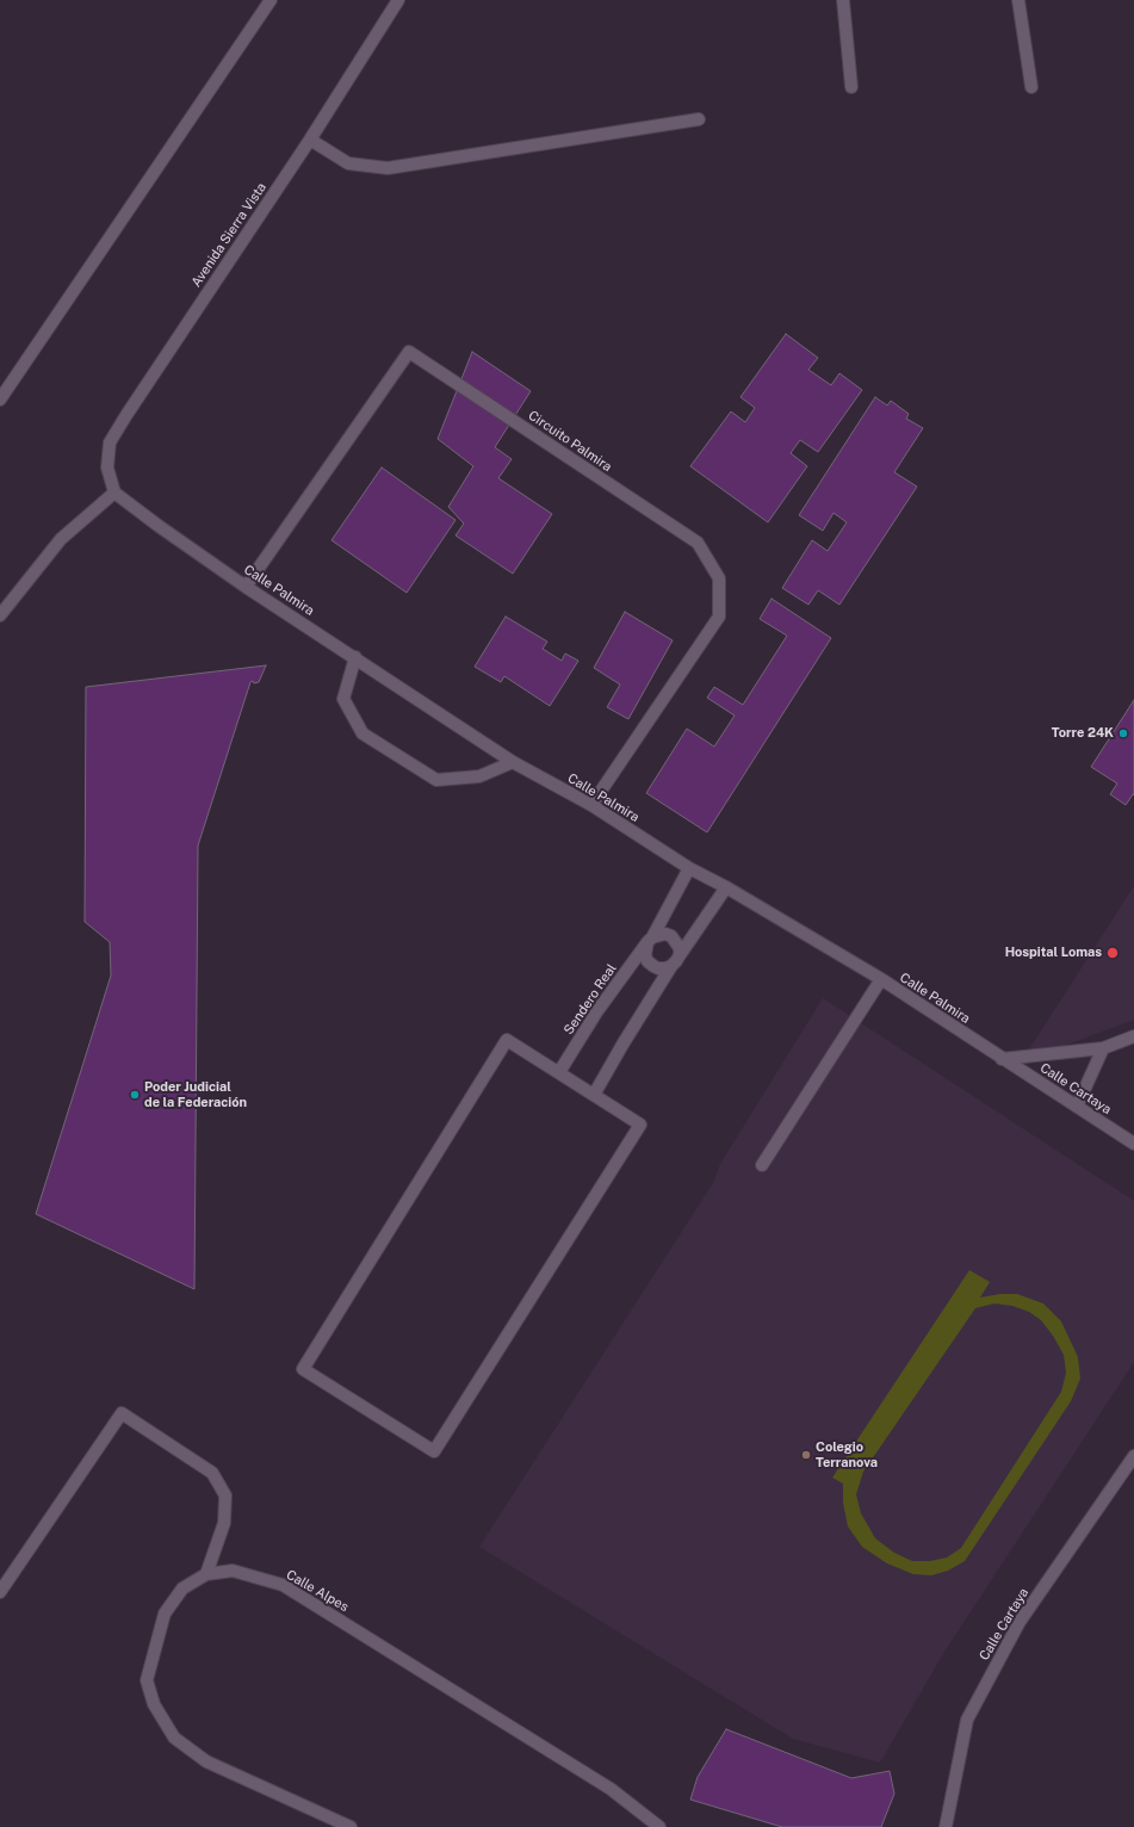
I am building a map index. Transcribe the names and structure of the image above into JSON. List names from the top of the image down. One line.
{"streets":{"street":["Avenida Sierra Vista","Circuito Palmira","Calle Palmira","Sendero Real","Calle Cartaya","Calle Alpes"]},"crossings":[["Avenida Sierra Vista","Calle Palmira"],["Circuito Palmira","Calle Palmira"],["Calle Palmira","Sendero Real"],["Calle Palmira","Calle Cartaya"]],"places":["Torre 24K","Hospital Lomas","Poder Judicial de la Federación","Colegio Terranova"]}
